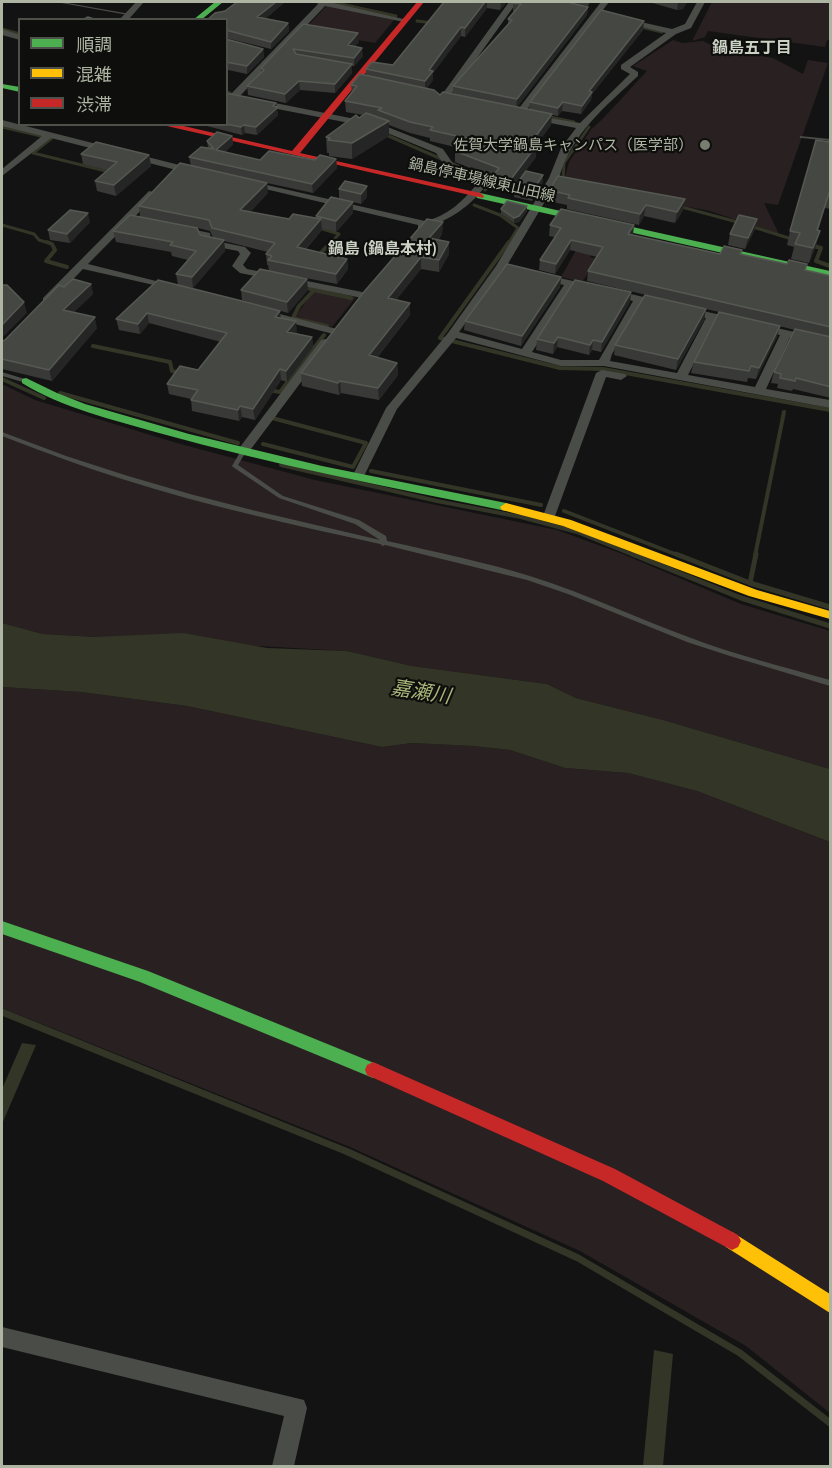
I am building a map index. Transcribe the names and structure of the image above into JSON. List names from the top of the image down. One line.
{"streets":{"street":["鍋島停車場線東山田線"]},"districts":["鍋島五丁目","鍋島 (鍋島本村)"],"water":["嘉瀬川"],"places":["佐賀大学鍋島キャンパス（医学部）"],"legend":["順調","混雑","渋滞"]}
